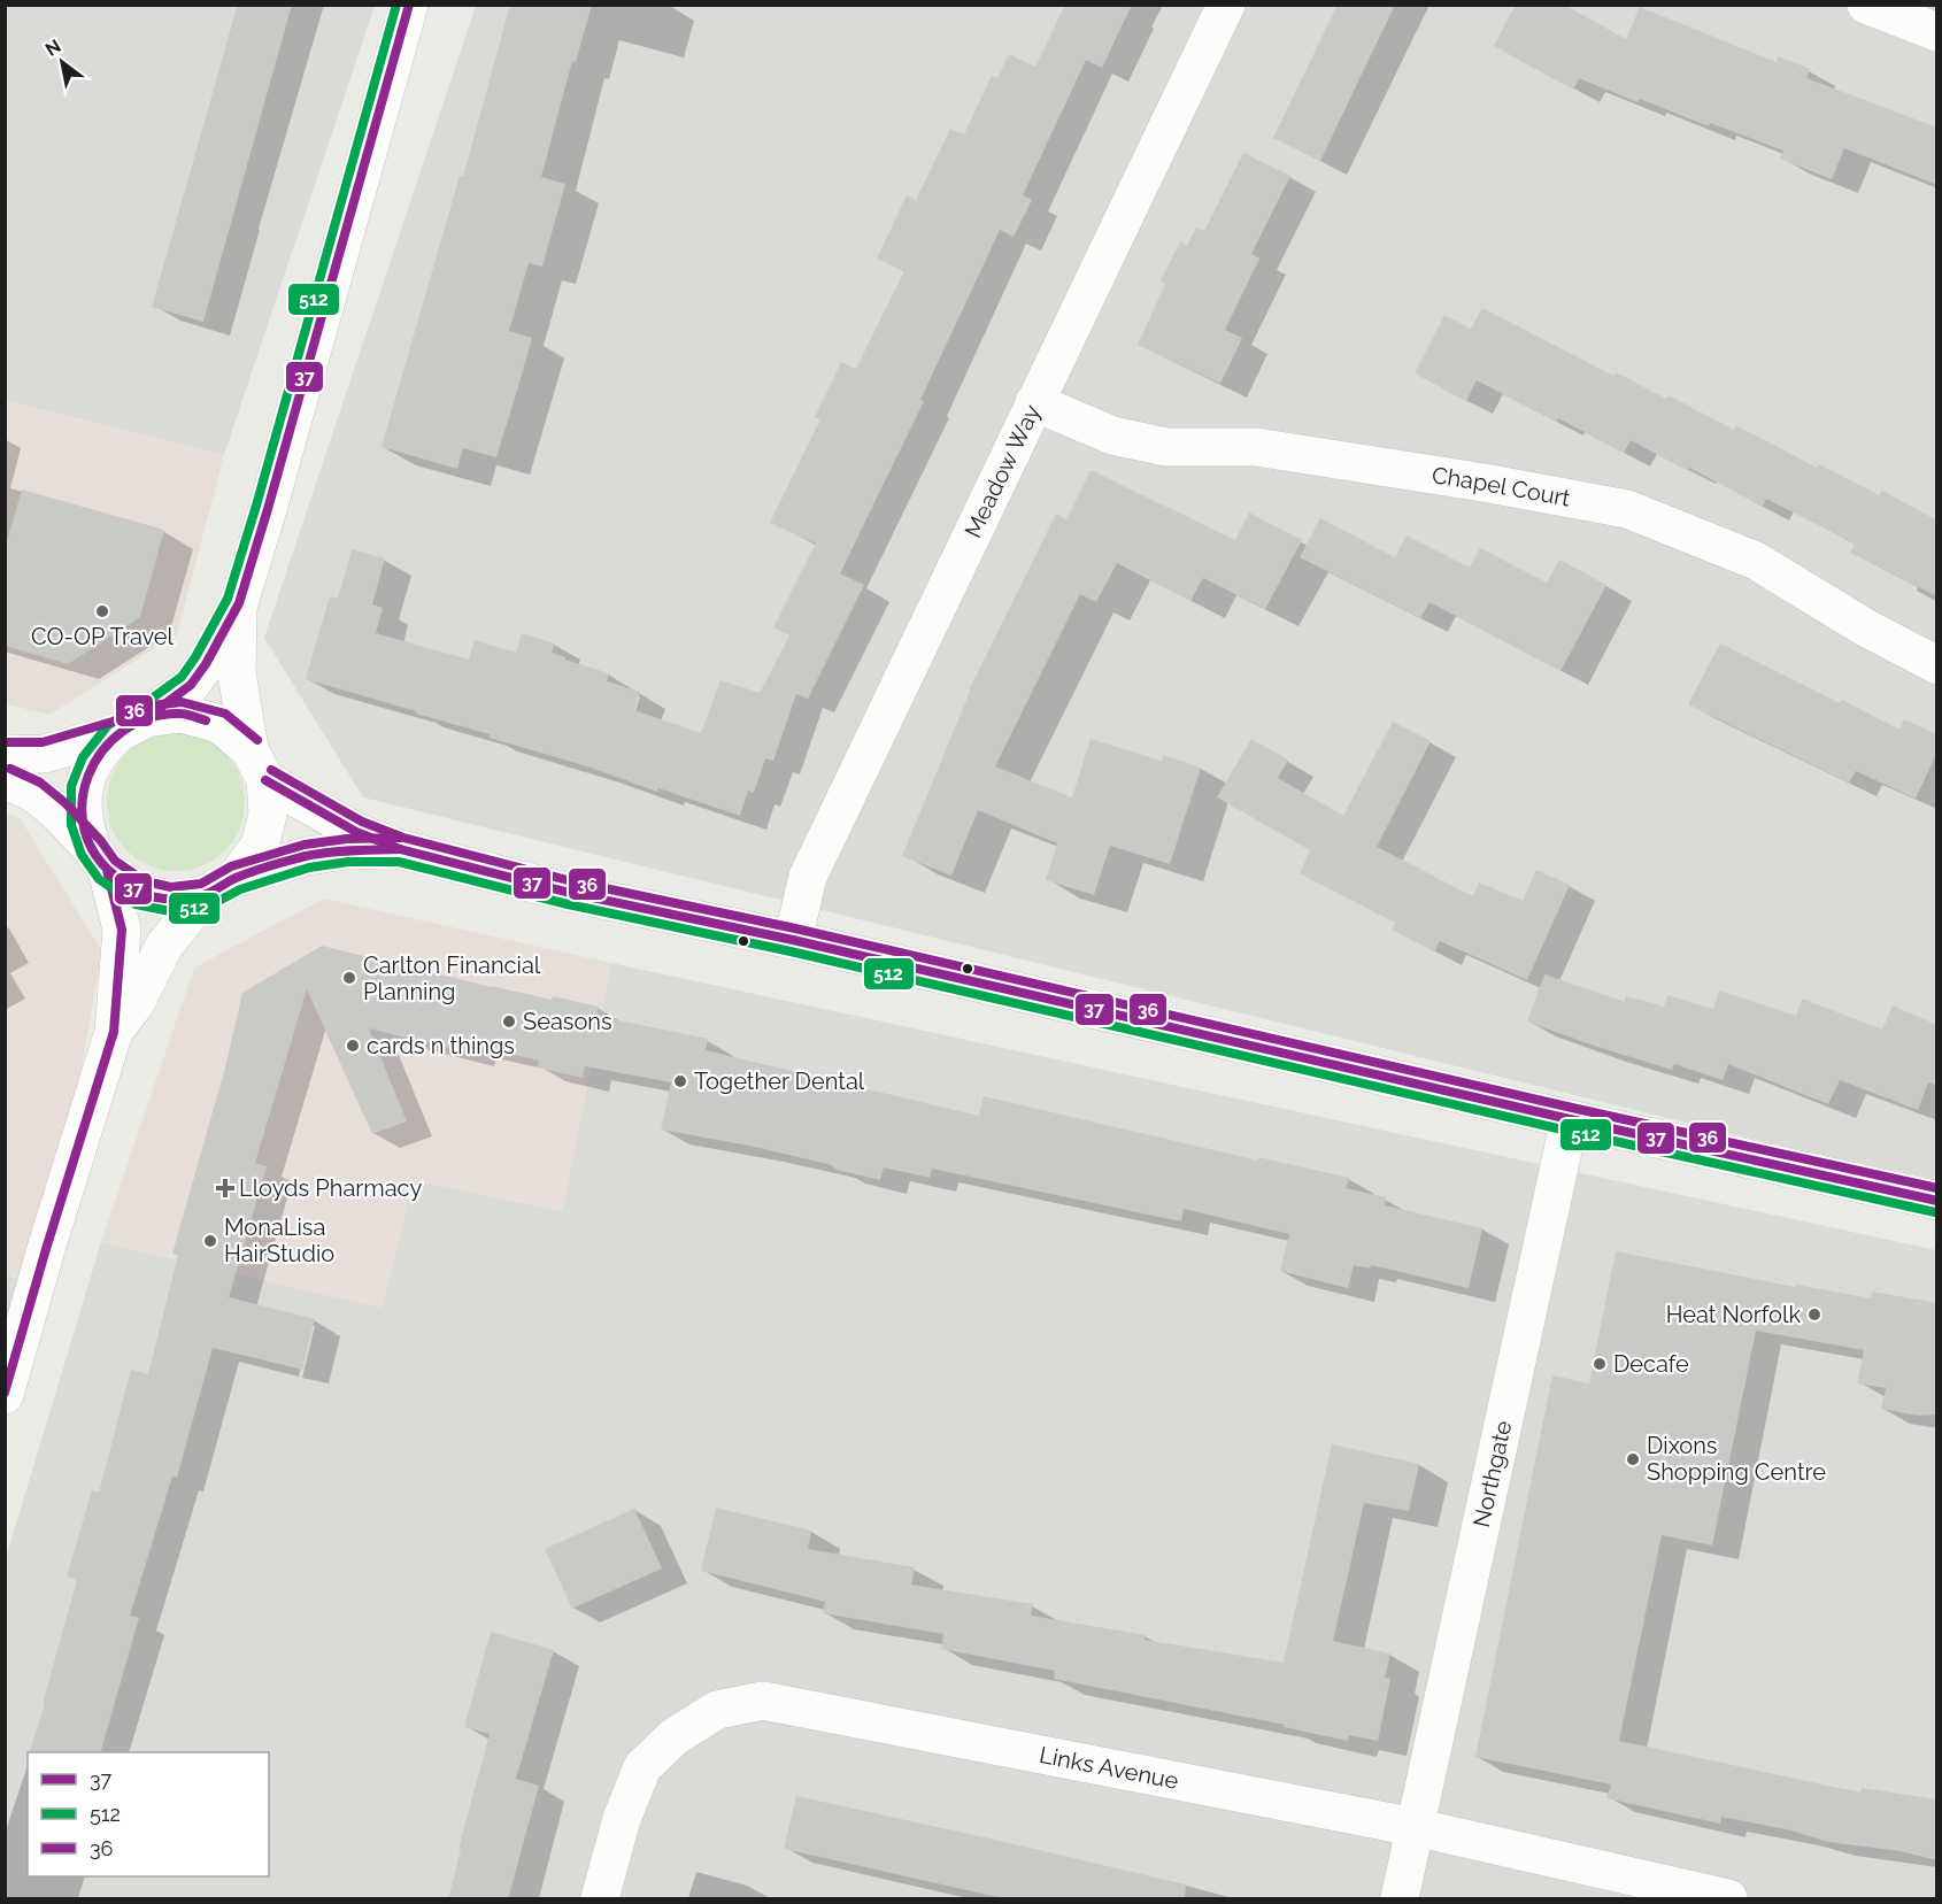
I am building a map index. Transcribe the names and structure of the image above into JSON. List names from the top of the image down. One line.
{"streets":{"street":["Meadow Way","Chapel Court","Northgate","Links Avenue"]},"crossings":[["Meadow Way","Chapel Court"],["Northgate","Links Avenue"]],"places":{"other":["CO-OP Travel","Carlton Financial Planning","Seasons","cards n things","Together Dental","MonaLisa HairStudio","Heat Norfolk","Decafe","Dixons Shopping Centre"],"health":["Lloyds Pharmacy"]},"lines":["transit line 37","transit line 512","transit line 36"],"legend":["37","512","36"],"north":"top left"}
